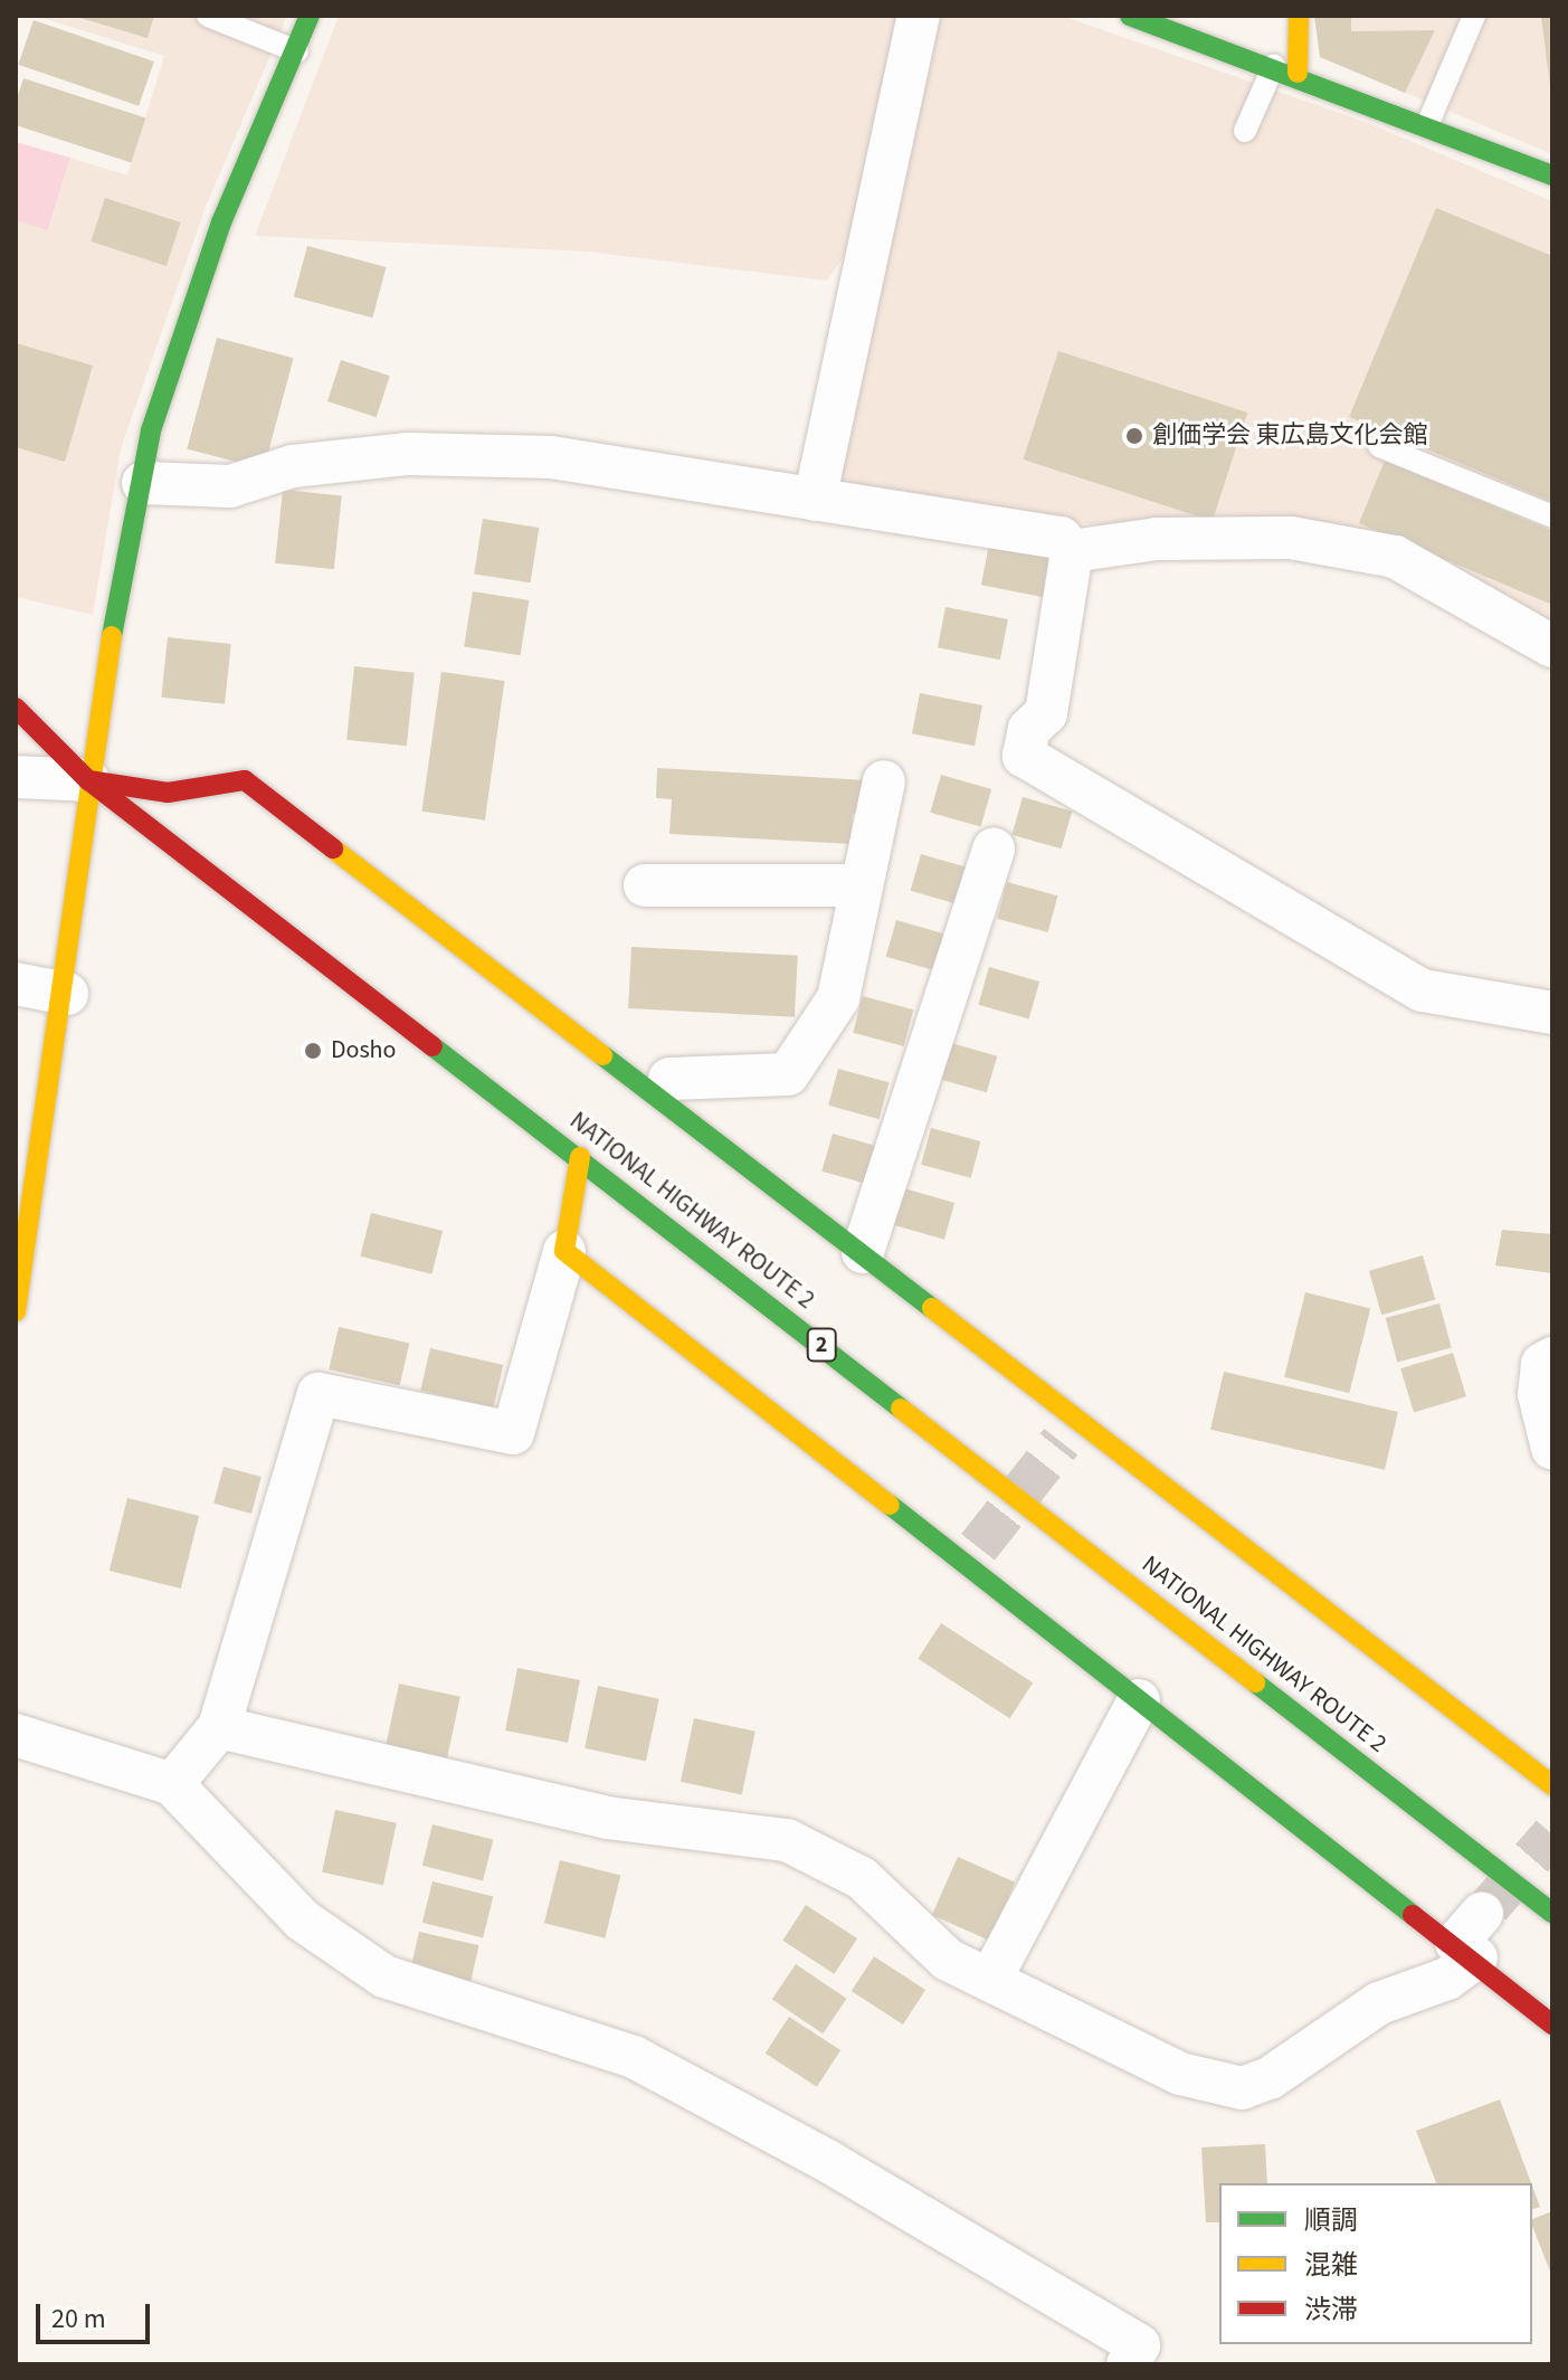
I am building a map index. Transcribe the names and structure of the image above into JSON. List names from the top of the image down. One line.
{"streets":{"main road":["NATIONAL HIGHWAY ROUTE 2","2"]},"places":["創価学会 東広島文化会館","Dosho"],"legend":["順調","混雑","渋滞"],"scale_bar":"20 m"}
